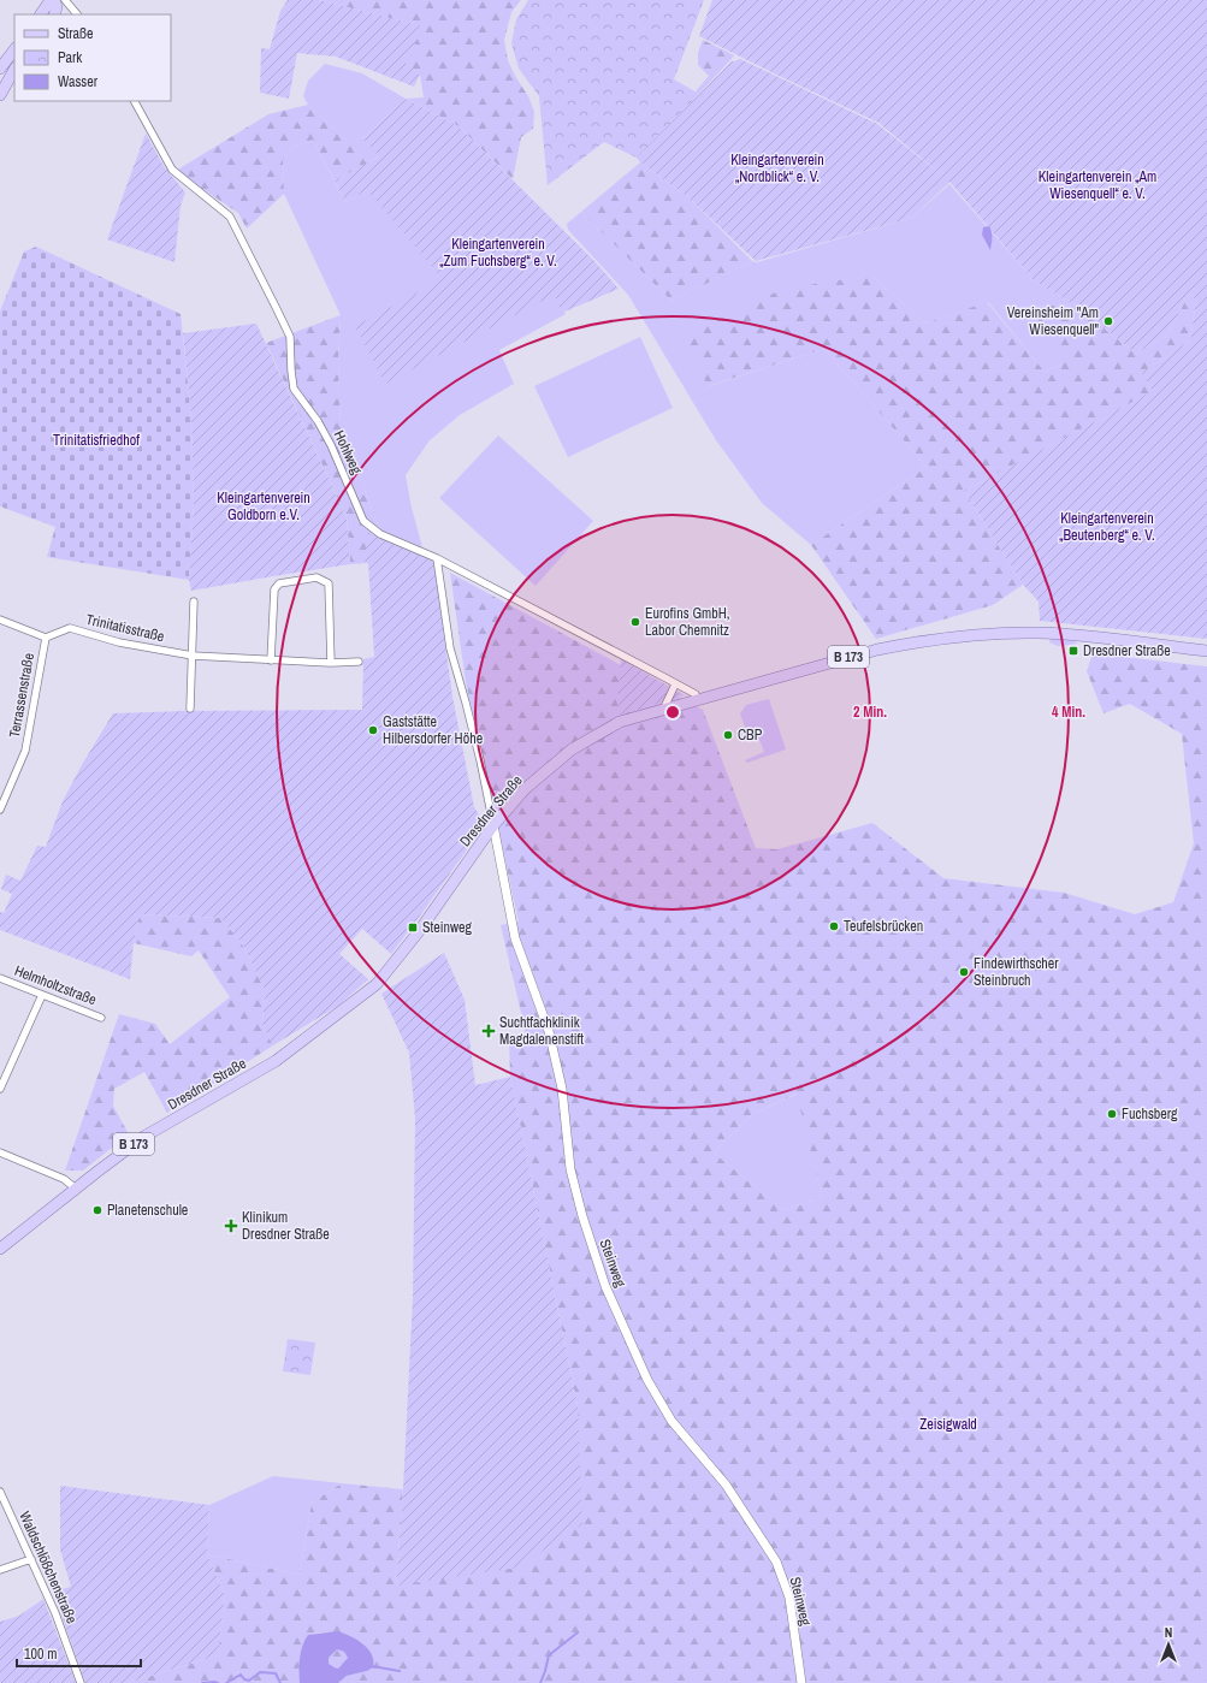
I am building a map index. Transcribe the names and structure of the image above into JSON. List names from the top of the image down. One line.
{"streets":{"main road":["B 173","Dresdner Straße"],"street":["Hohlweg","Trinitatisstraße","Terrassenstraße","Helmholtzstraße","Steinweg","Waldschlößchenstraße"]},"crossings":[["Hohlweg","Dresdner Straße"],["Hohlweg","Steinweg"],["Trinitatisstraße","Terrassenstraße"],["Dresdner Straße","Steinweg"]],"parks":["Kleingartenverein „Nordblick“ e. V.","Kleingartenverein „Am Wiesenquell“ e. V.","Kleingartenverein „Zum Fuchsberg“ e. V.","Trinitatisfriedhof","Kleingartenverein Goldborn e.V.","Kleingartenverein „Beutenberg“ e. V.","Zeisigwald"],"places":{"other":["Vereinsheim \"Am Wiesenquell\"","Eurofins GmbH, Labor Chemnitz","Gaststätte Hilbersdorfer Höhe","CBP","Teufelsbrücken","Findewirthscher Steinbruch","Fuchsberg","Planetenschule"],"transit":["Dresdner Straße","Steinweg"],"health":["Suchtfachklinik Magdalenenstift","Klinikum Dresdner Straße"]},"legend":["Straße","Park","Wasser"],"scale_bar":"100 m","north":"top","rings":["2 Min.","4 Min."]}
